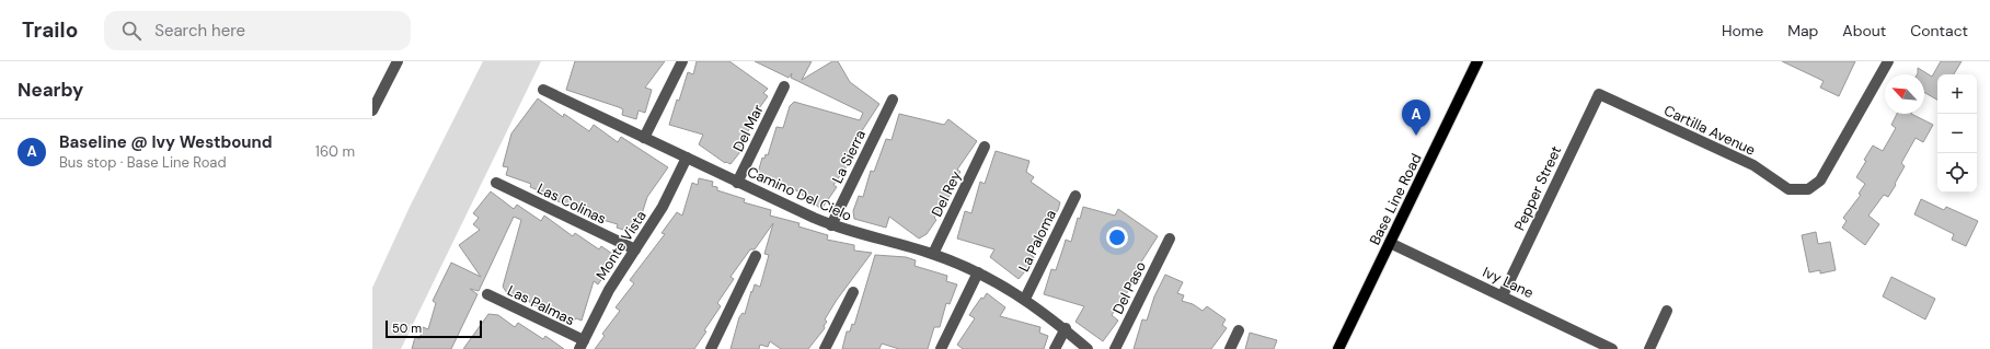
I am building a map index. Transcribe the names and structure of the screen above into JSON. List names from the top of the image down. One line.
{"streets":{"main road":["Base Line Road"],"street":["Del Mar","Cartilla Avenue","La Sierra","Pepper Street","Camino Del Cielo","Del Rey","Las Colinas","La Paloma","Monte Vista","Ivy Lane","Del Paso","Las Palmas"]},"crossings":[["Del Mar","Camino Del Cielo"],["Cartilla Avenue","Pepper Street"],["La Sierra","Camino Del Cielo"],["Pepper Street","Ivy Lane"],["Camino Del Cielo","Del Rey"],["Camino Del Cielo","La Paloma"],["Camino Del Cielo","Monte Vista"],["Base Line Road","Ivy Lane"],["Las Colinas","Monte Vista"],["Monte Vista","Las Palmas"]],"scale_bar":"50 m","north":"top left","page":{"header":"Trailo","search":"Search here","nav":["Home","Map","About","Contact"],"heading":"Nearby","map_buttons":["+","−"],"pins":"A","list":[{"mark":"A","name":"Baseline @ Ivy Westbound","note":"Bus stop · Base Line Road","value":"160 m"}],"scale":"50 m"}}
